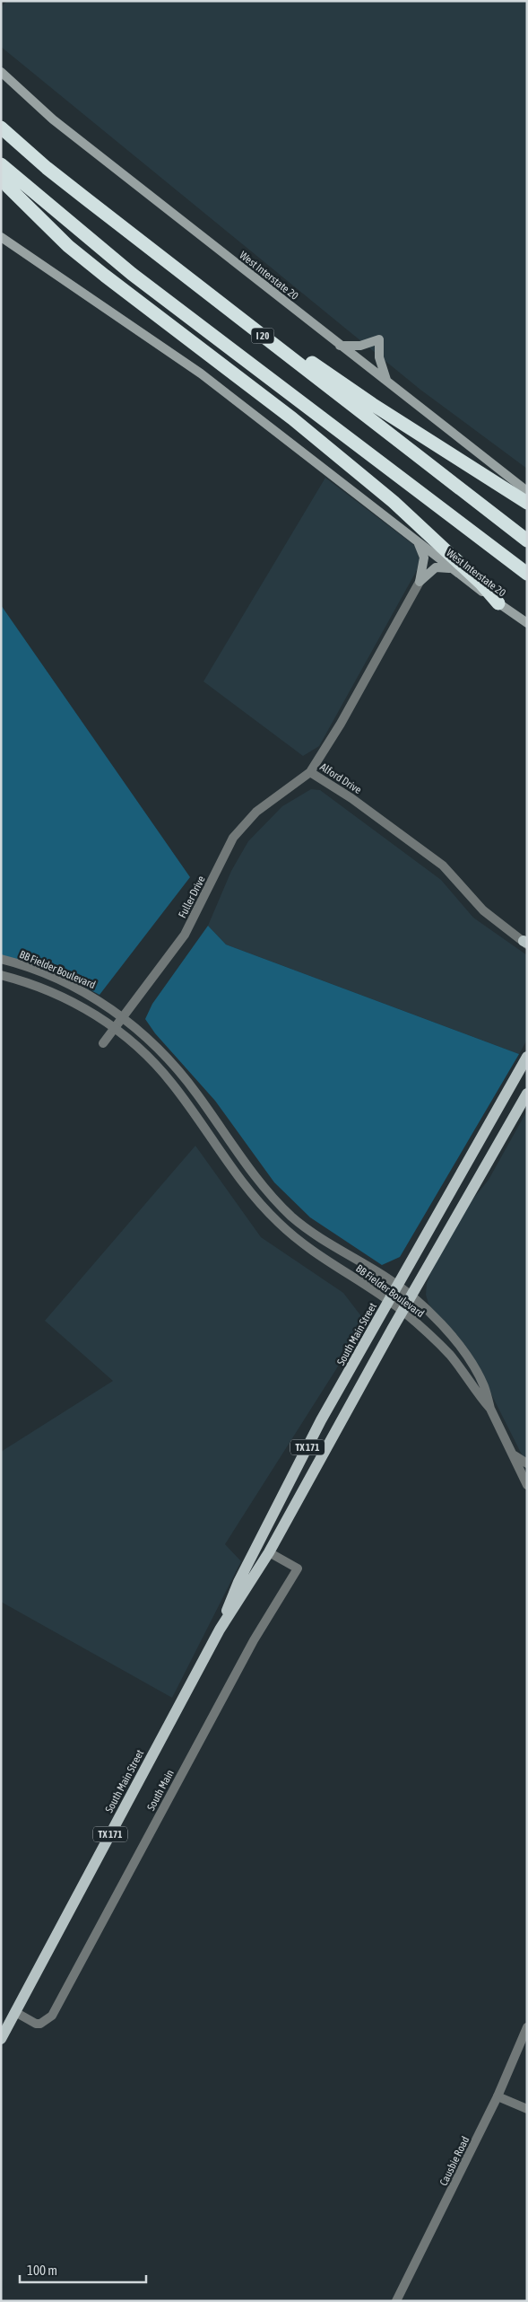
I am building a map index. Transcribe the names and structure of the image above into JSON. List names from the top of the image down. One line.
{"streets":{"highway":["I 20"],"main road":["West Interstate 20","South Main Street","TX 171"],"street":["Alford Drive","Fuller Drive","BB Fielder Boulevard","South Main","Causbie Road"]},"crossings":[["Alford Drive","Fuller Drive"],["Fuller Drive","BB Fielder Boulevard"],["BB Fielder Boulevard","South Main Street"],["South Main Street","South Main"]],"scale_bar":"100 m"}
